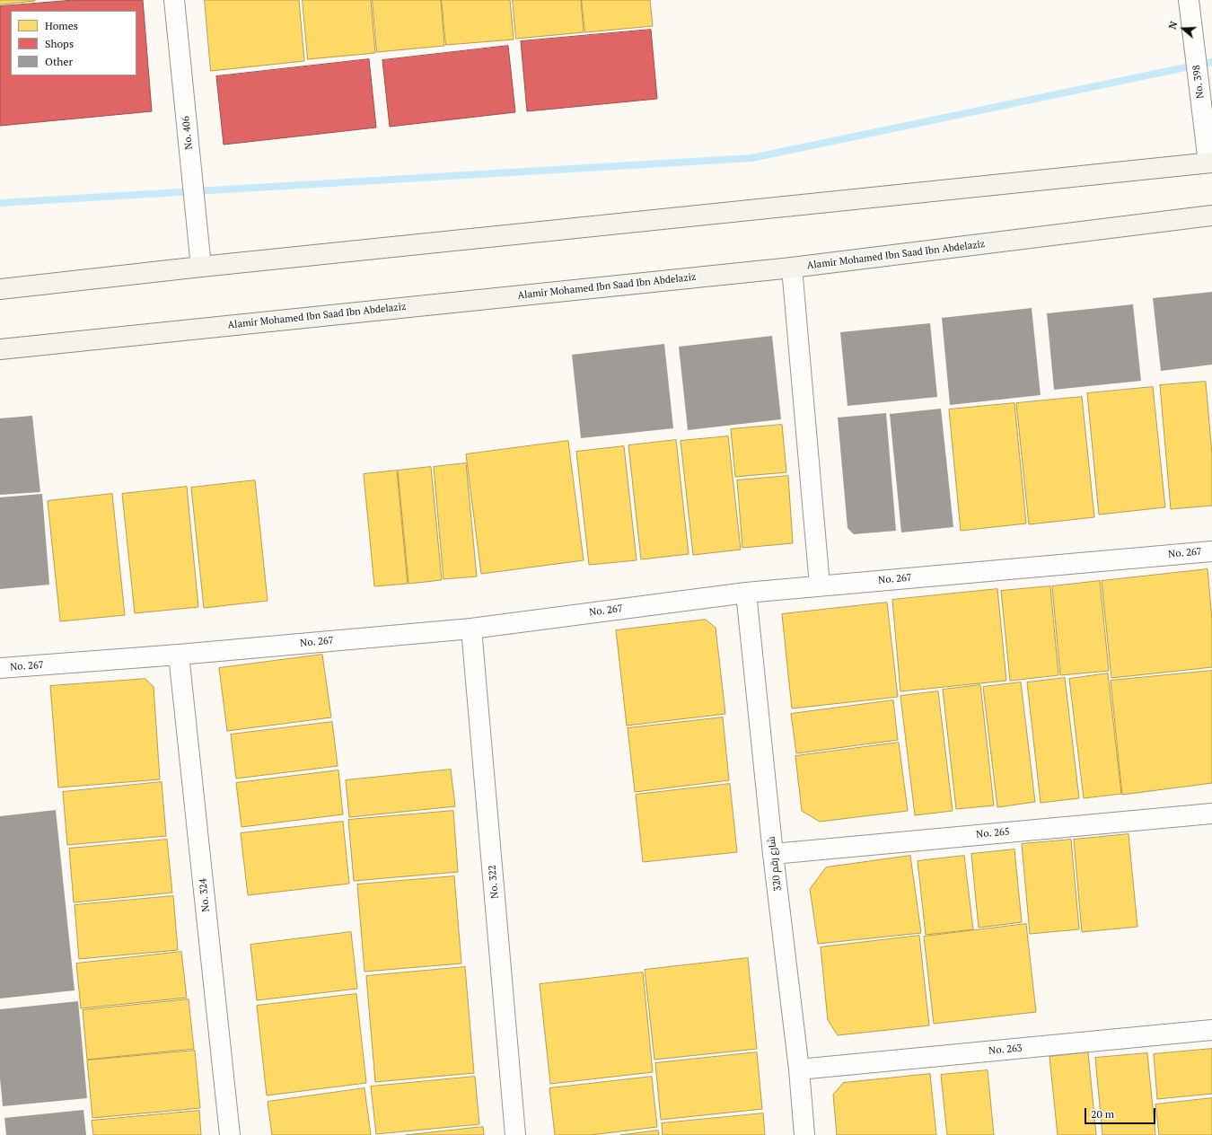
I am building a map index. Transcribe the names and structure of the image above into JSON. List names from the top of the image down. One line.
{"streets":{"main road":["Alamir Mohamed Ibn Saad Ibn Abdelaziz"],"street":["No. 398","No. 406","No. 267","No. 265","شارع رقم 320","No. 322","No. 324","No. 263"]},"crossings":[["No. 267","شارع رقم 320"],["No. 267","No. 322"],["No. 267","No. 324"],["No. 265","شارع رقم 320"],["شارع رقم 320","No. 263"]],"legend":["Homes","Shops","Other"],"scale_bar":"20 m","north":"left"}
